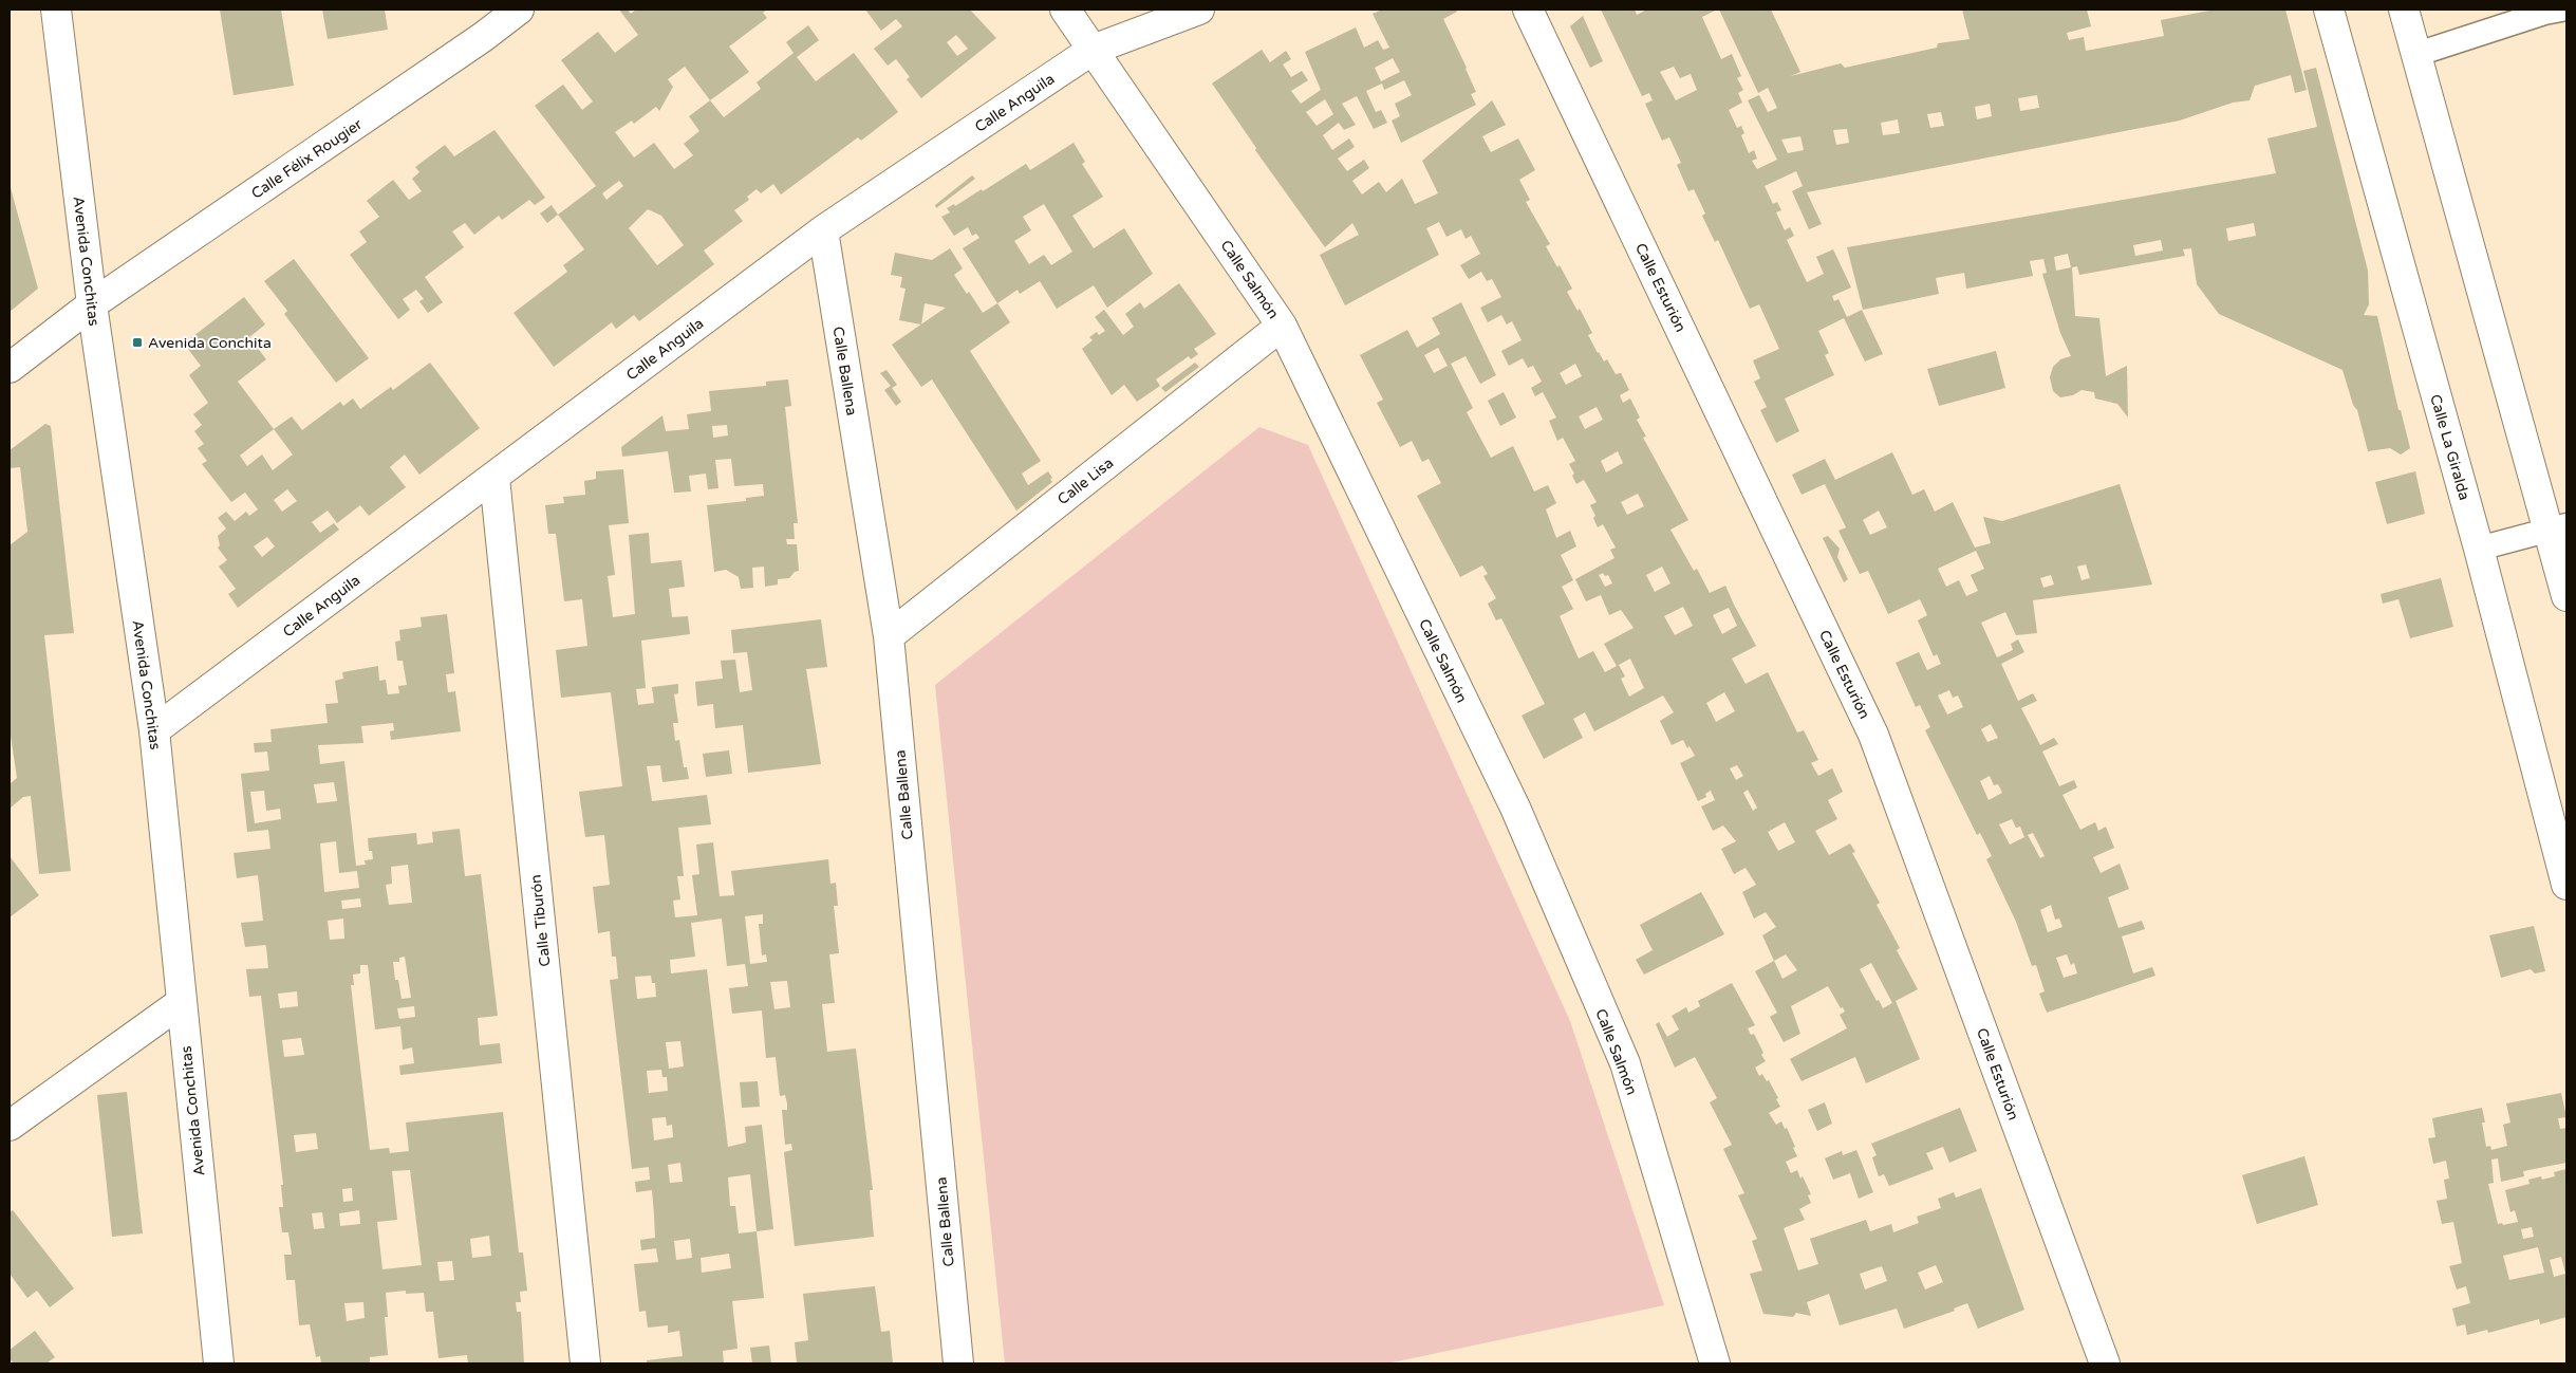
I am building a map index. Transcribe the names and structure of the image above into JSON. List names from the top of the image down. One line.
{"streets":{"street":["Calle Anguila","Calle Félix Rougier","Avenida Conchitas","Calle Salmón","Calle Esturión","Calle Ballena","Calle La Giralda","Calle Lisa","Calle Tiburón"]},"crossings":[["Calle Anguila","Avenida Conchitas"],["Calle Anguila","Calle Salmón"],["Calle Anguila","Calle Ballena"],["Calle Anguila","Calle Tiburón"],["Calle Félix Rougier","Avenida Conchitas"],["Calle Salmón","Calle Lisa"],["Calle Ballena","Calle Lisa"]],"places":{"transit":["Avenida Conchita"]}}
